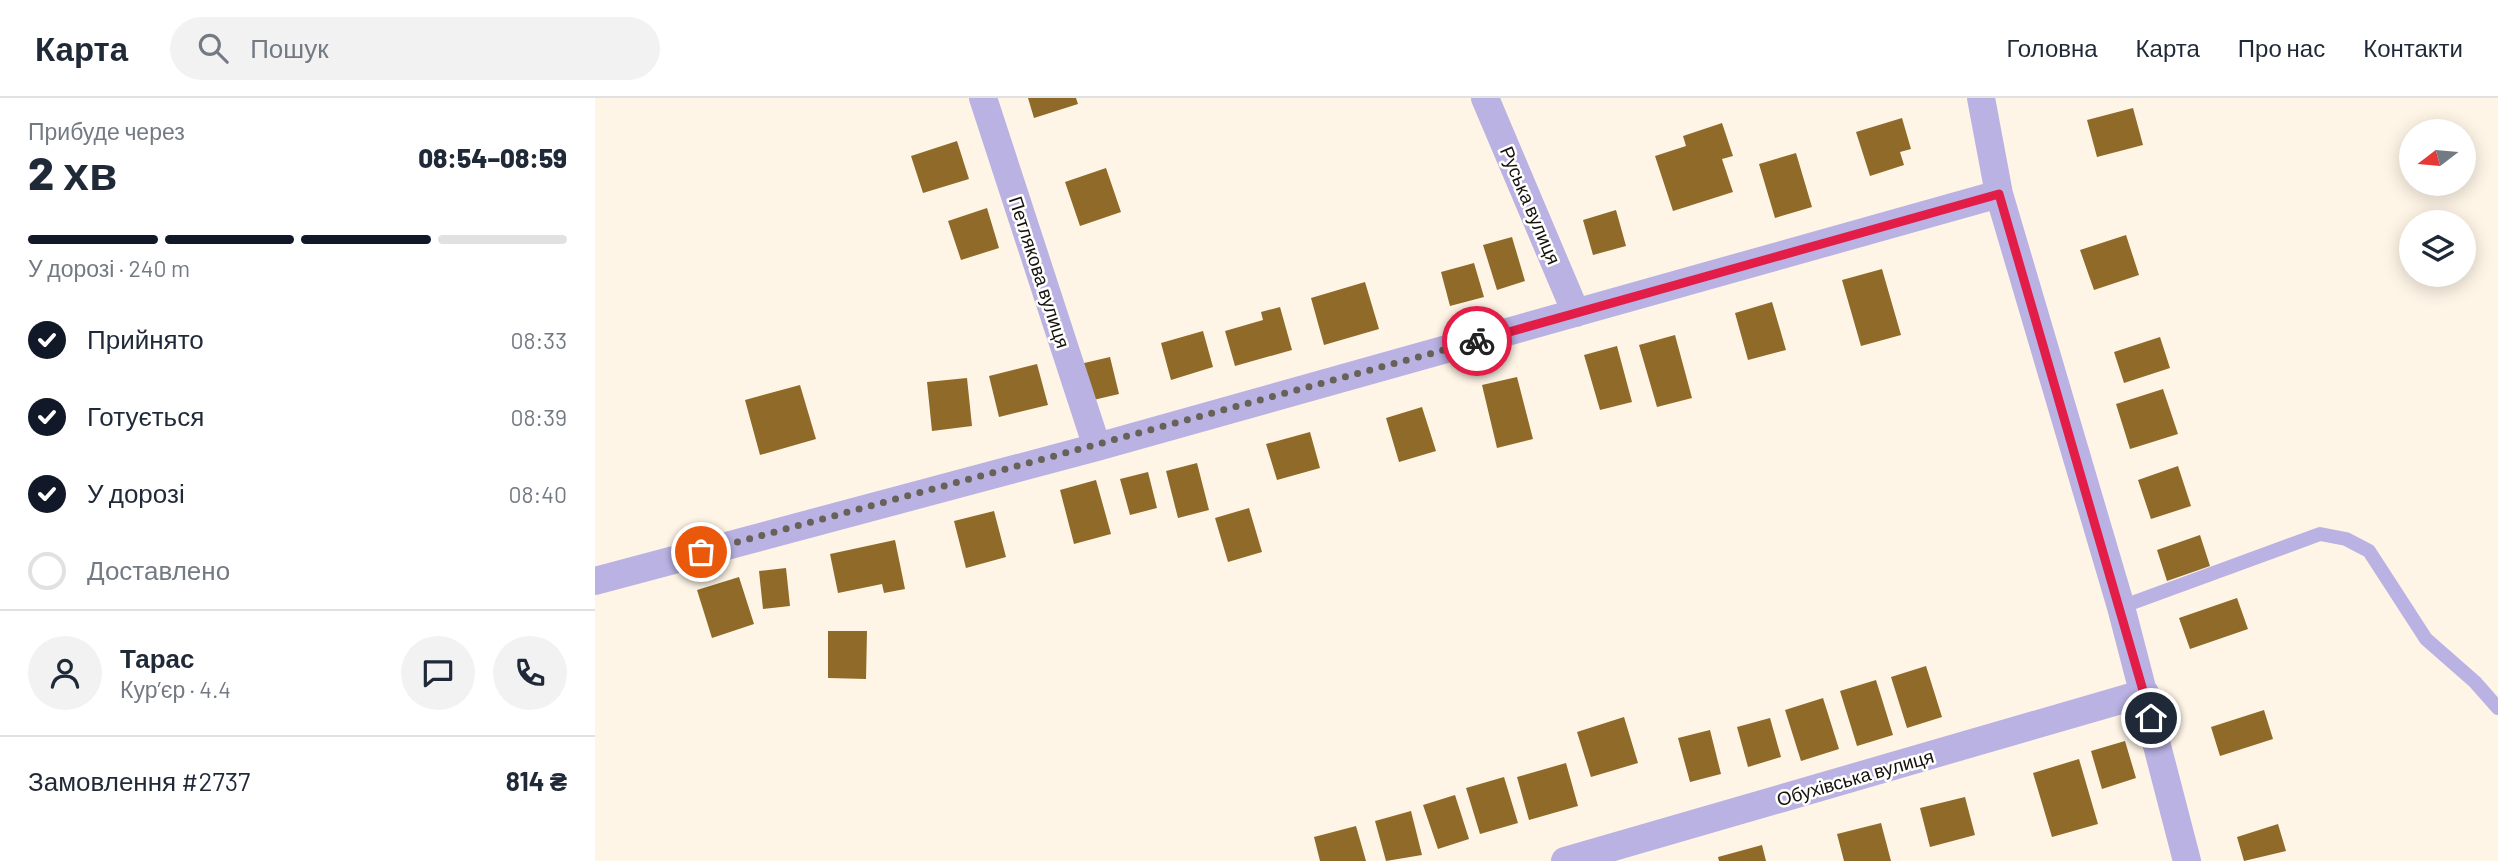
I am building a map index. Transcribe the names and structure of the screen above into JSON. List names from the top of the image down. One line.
{"streets":{"street":["Руська вулиця","Петлякова вулиця","Обухівська вулиця"]},"north":"left","page":{"header":"Карта","search":"Пошук","nav":["Головна","Карта","Про нас","Контакти"],"heading":["2 хв","Прибуде через","08:54–08:59"],"panel":["Тарас","Кур’єр · 4.4","Замовлення #2737","814 ₴"],"bar":"У дорозі · 240 m","list":[["Прийнято","08:33"],["Готується","08:39"],["У дорозі","08:40"],"Доставлено"]}}
